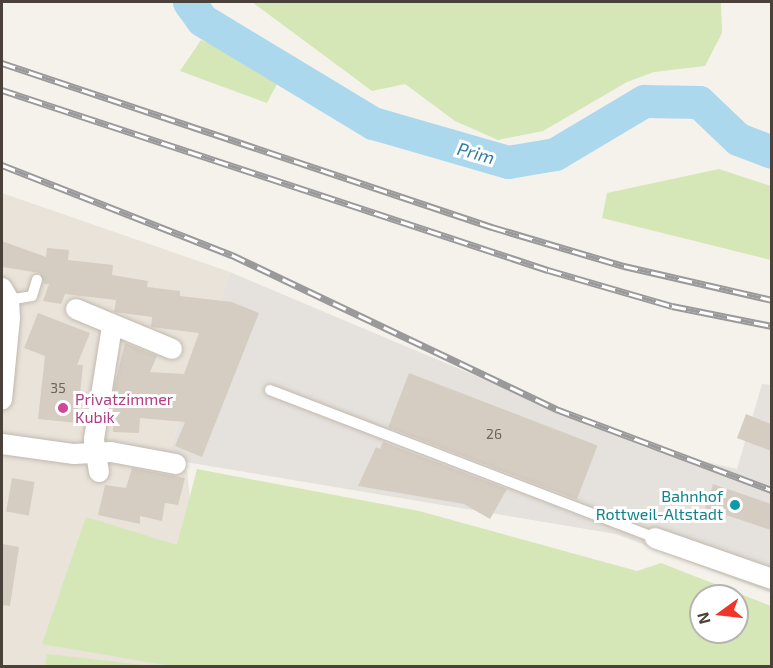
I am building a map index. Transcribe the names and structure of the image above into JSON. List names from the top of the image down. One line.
{"water":["Prim"],"places":["Privatzimmer Kubik","Bahnhof Rottweil-Altstadt"],"house_numbers":["35","26"],"north":"left"}
